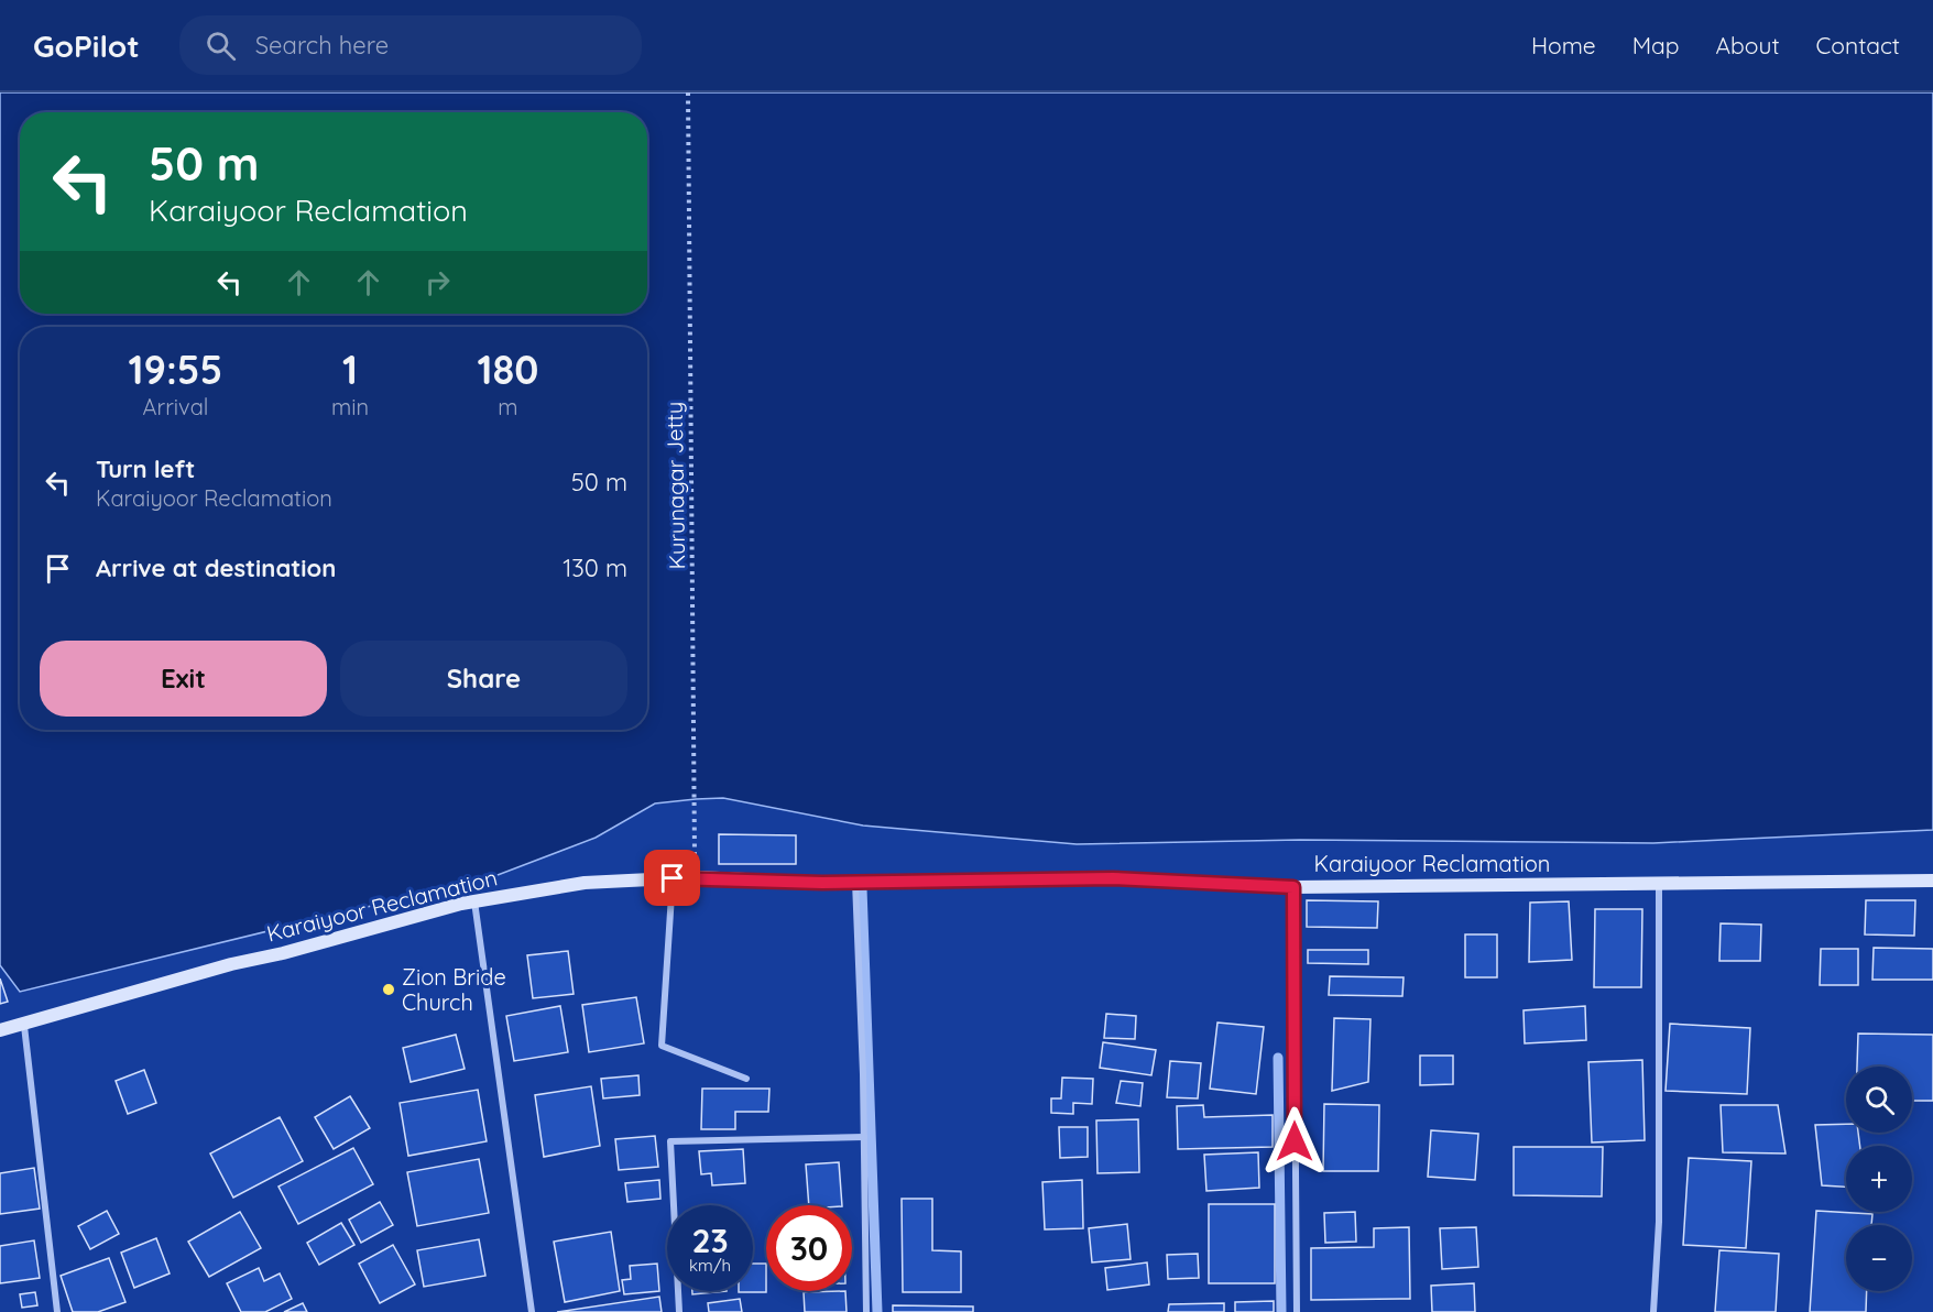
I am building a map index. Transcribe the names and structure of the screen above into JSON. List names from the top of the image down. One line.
{"streets":{"main road":["Karaiyoor Reclamation"],"path":["Kurunagar Jetty"]},"crossings":[["Kurunagar Jetty","Karaiyoor Reclamation"]],"places":["Zion Bride Church"],"page":{"header":"GoPilot","search":"Search here","nav":["Home","Map","About","Contact"],"turn":["50 m","Karaiyoor Reclamation"],"eta":["19:55","Arrival","1","min","180","m"],"list":[{"name":"Turn left","note":"Karaiyoor Reclamation","value":"50 m"},{"name":"Arrive at destination","value":"130 m"}],"buttons":["Exit","Share"],"map_buttons":["+","−"],"speed":"23 km/h","limit":"30"}}
